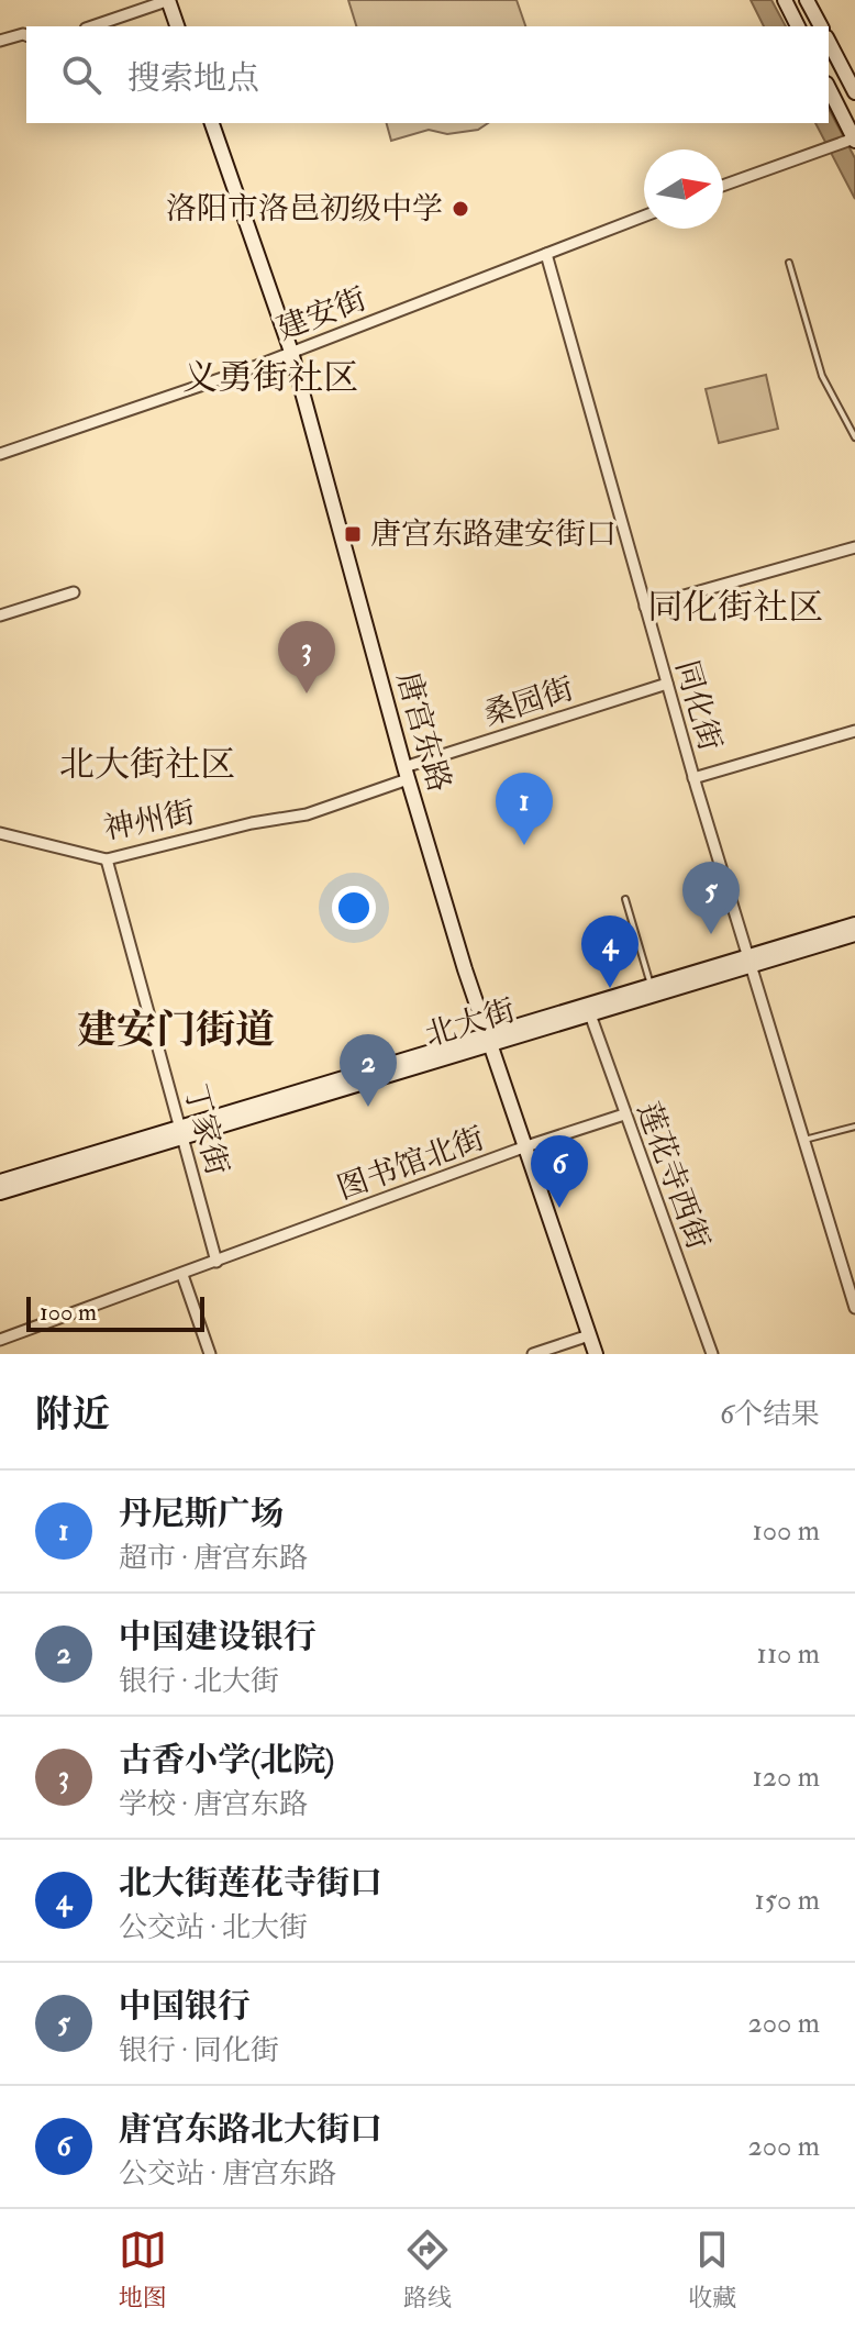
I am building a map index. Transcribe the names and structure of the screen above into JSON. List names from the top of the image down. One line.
{"streets":{"street":["建安街","桑园街","同化街","唐宫东路","神州街","北大街","丁家街","图书馆北街","莲花寺西街"]},"crossings":[["建安街","同化街"],["建安街","唐宫东路"],["桑园街","同化街"],["桑园街","唐宫东路"],["桑园街","神州街"],["同化街","北大街"],["唐宫东路","神州街"],["唐宫东路","北大街"],["唐宫东路","图书馆北街"],["神州街","丁家街"],["北大街","丁家街"],["北大街","莲花寺西街"],["丁家街","图书馆北街"],["图书馆北街","莲花寺西街"]],"districts":["义勇街社区","同化街社区","北大街社区","建安门街道"],"places":{"other":["洛阳市洛邑初级中学"],"transit":["唐宫东路建安街口"]},"scale_bar":"100 m","north":"right","page":{"search":"搜索地点","pins":["3","1","5","4","2","6"],"scale":"100 m","heading":["附近","6个结果"],"list":[{"mark":"1","name":"丹尼斯广场","note":"超市 · 唐宫东路","value":"100 m"},{"mark":"2","name":"中国建设银行","note":"银行 · 北大街","value":"110 m"},{"mark":"3","name":"古香小学(北院)","note":"学校 · 唐宫东路","value":"120 m"},{"mark":"4","name":"北大街莲花寺街口","note":"公交站 · 北大街","value":"150 m"},{"mark":"5","name":"中国银行","note":"银行 · 同化街","value":"200 m"},{"mark":"6","name":"唐宫东路北大街口","note":"公交站 · 唐宫东路","value":"200 m"}],"nav":["地图","路线","收藏"]}}
